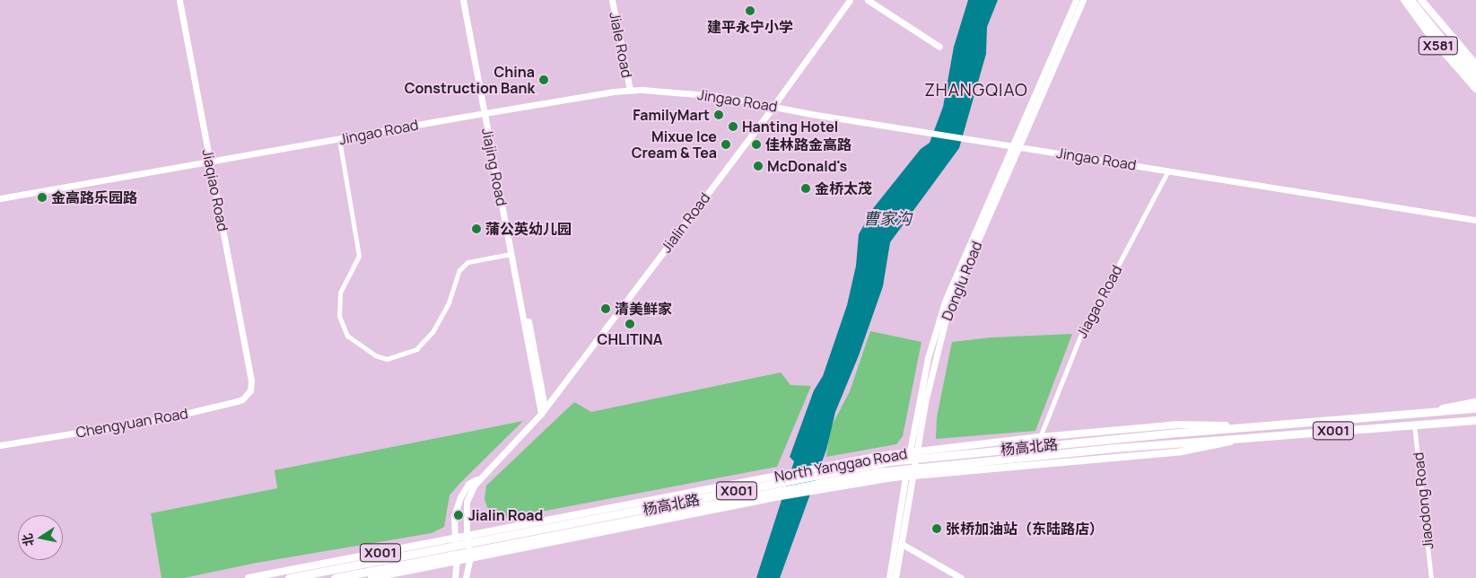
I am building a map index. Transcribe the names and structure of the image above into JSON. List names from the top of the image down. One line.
{"streets":{"highway":["X001","杨高北路","North Yanggao Road"],"main road":["X581"],"street":["Jiale Road","Jingao Road","Jiajing Road","Jiaqiao Road","Jialin Road","Donglu Road","Jiagao Road","Chengyuan Road","Jiaodong Road"]},"crossings":[["Jiale Road","Jingao Road"],["Jingao Road","Jiajing Road"],["Jingao Road","Jiaqiao Road"],["Jingao Road","Jialin Road"],["Jingao Road","Donglu Road"],["Jingao Road","Jiagao Road"],["Jiajing Road","Jialin Road"],["Jiaqiao Road","Chengyuan Road"],["Jialin Road","North Yanggao Road"],["Donglu Road","North Yanggao Road"],["Jiagao Road","North Yanggao Road"],["X001","North Yanggao Road"],["杨高北路","North Yanggao Road"],["North Yanggao Road","Jiaodong Road"]],"districts":["ZHANGQIAO"],"water":["曹家沟"],"places":["建平永宁小学","China Construction Bank","FamilyMart","Hanting Hotel","Mixue Ice Cream & Tea","佳林路金高路","McDonald's","金桥太茂","金高路乐园路","蒲公英幼儿园","清美鲜家","CHLITINA","Jialin Road","张桥加油站（东陆路店）"],"north":"left"}
